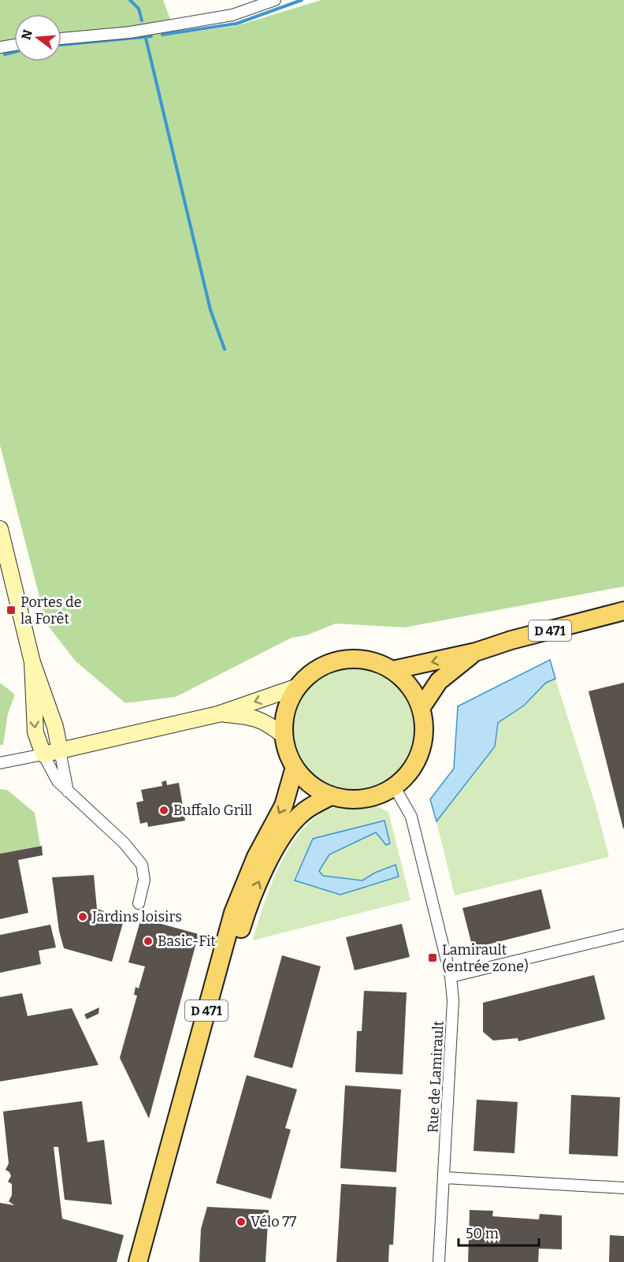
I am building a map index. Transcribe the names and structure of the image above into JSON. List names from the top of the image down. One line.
{"streets":{"main road":["D 471"],"street":["Rue de Lamirault"]},"crossings":[["D 471","Rue de Lamirault"]],"places":{"transit":["Portes de la Forêt","Lamirault (entrée zone)"],"other":["Buffalo Grill","Jardins loisirs","Basic-Fit","Vélo 77"]},"scale_bar":"50 m","north":"left"}
